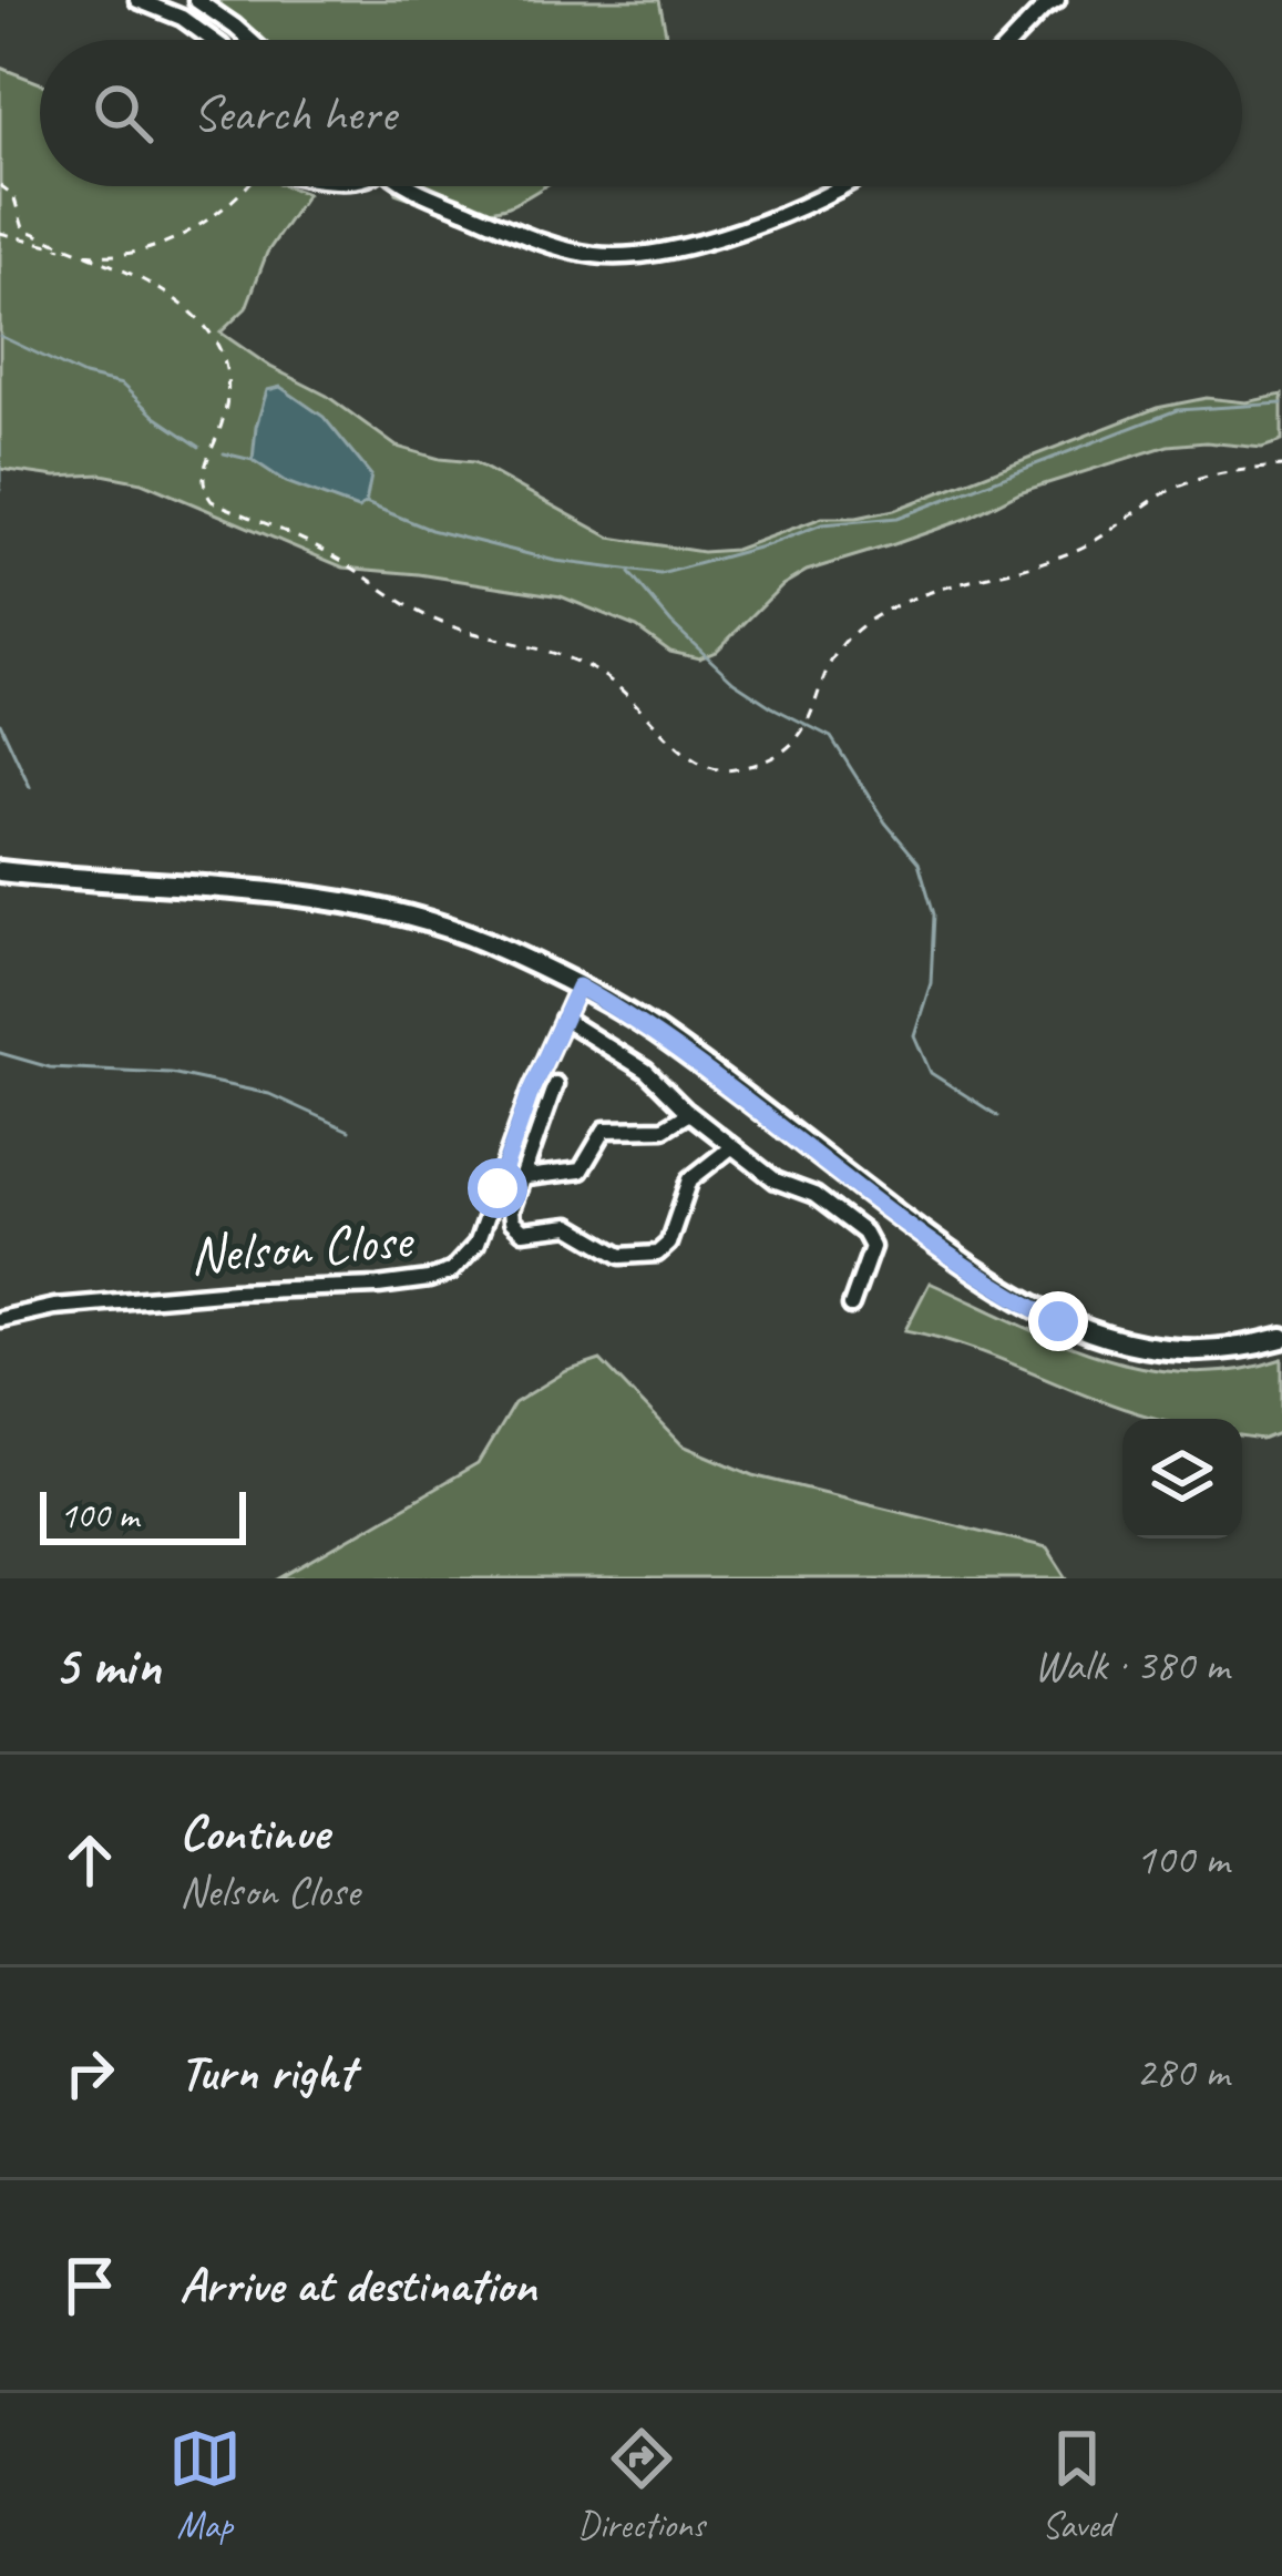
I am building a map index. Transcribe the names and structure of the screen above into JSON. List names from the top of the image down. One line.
{"streets":{"street":["Nelson Close"]},"scale_bar":"100 m","page":{"search":"Search here","scale":"100 m","heading":["5 min","Walk · 380 m"],"list":[["Continue","Nelson Close","100 m"],["Turn right","280 m"],"Arrive at destination"],"nav":["Map","Directions","Saved"]}}
